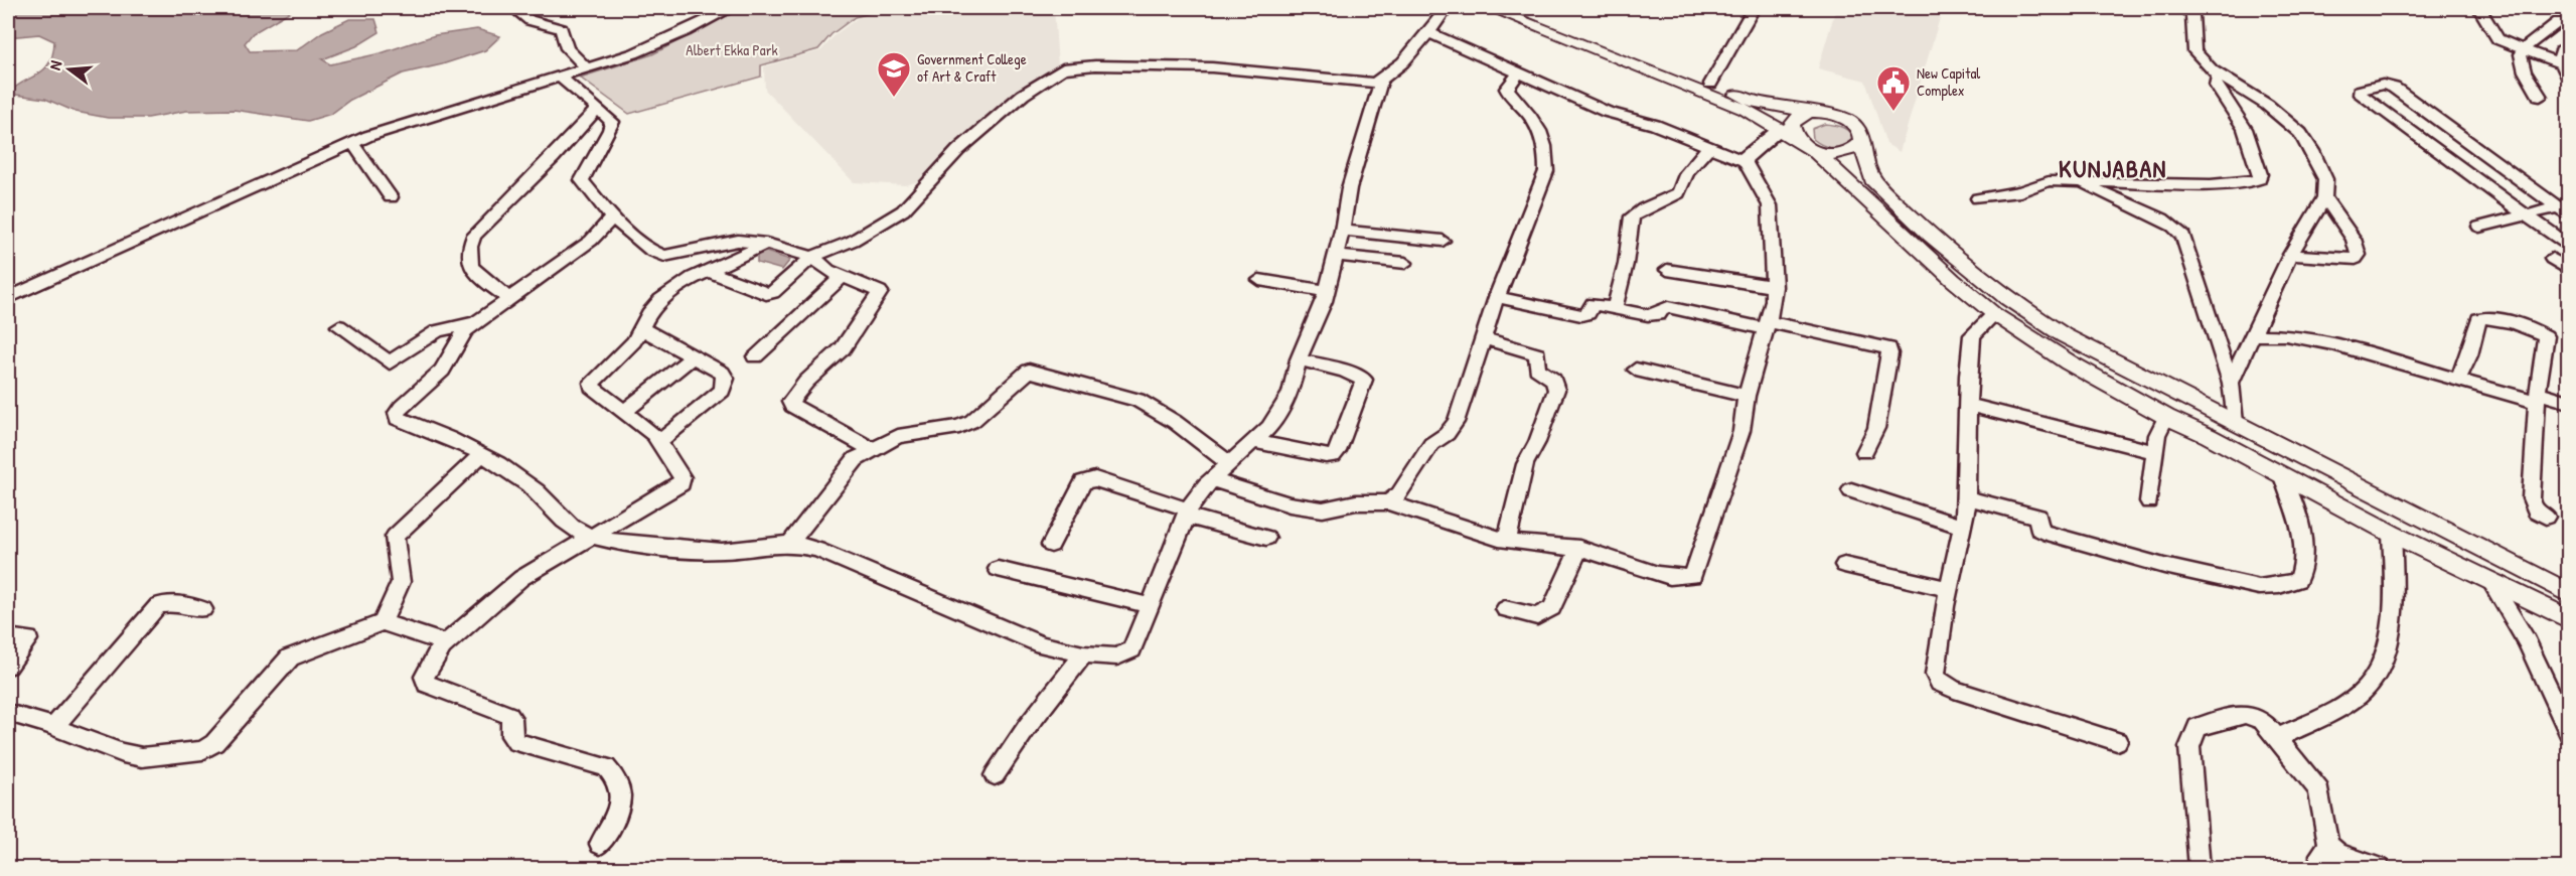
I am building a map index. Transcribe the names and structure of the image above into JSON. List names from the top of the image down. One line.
{"districts":["KUNJABAN"],"parks":["Albert Ekka Park"],"places":{"school or university":["Government College of Art & Craft"],"public building":["New Capital Complex"]},"north":"left"}
